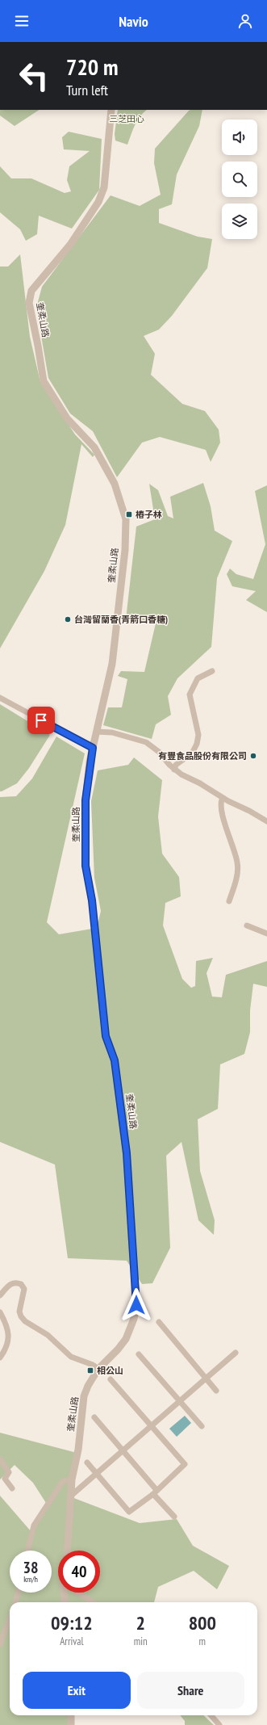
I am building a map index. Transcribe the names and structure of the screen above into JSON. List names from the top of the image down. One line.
{"streets":{"street":["奎柔山路"]},"parks":["三芝田心"],"places":{"transit":["樁子林","相公山"],"other":["台灣留蘭香(青箭口香糖)","有豐食品股份有限公司"]},"page":{"header":"Navio","turn":["720 m","Turn left"],"speed":"38 km/h","limit":"40","eta":["09:12","Arrival","2","min","800","m"],"buttons":["Exit","Share"]}}
